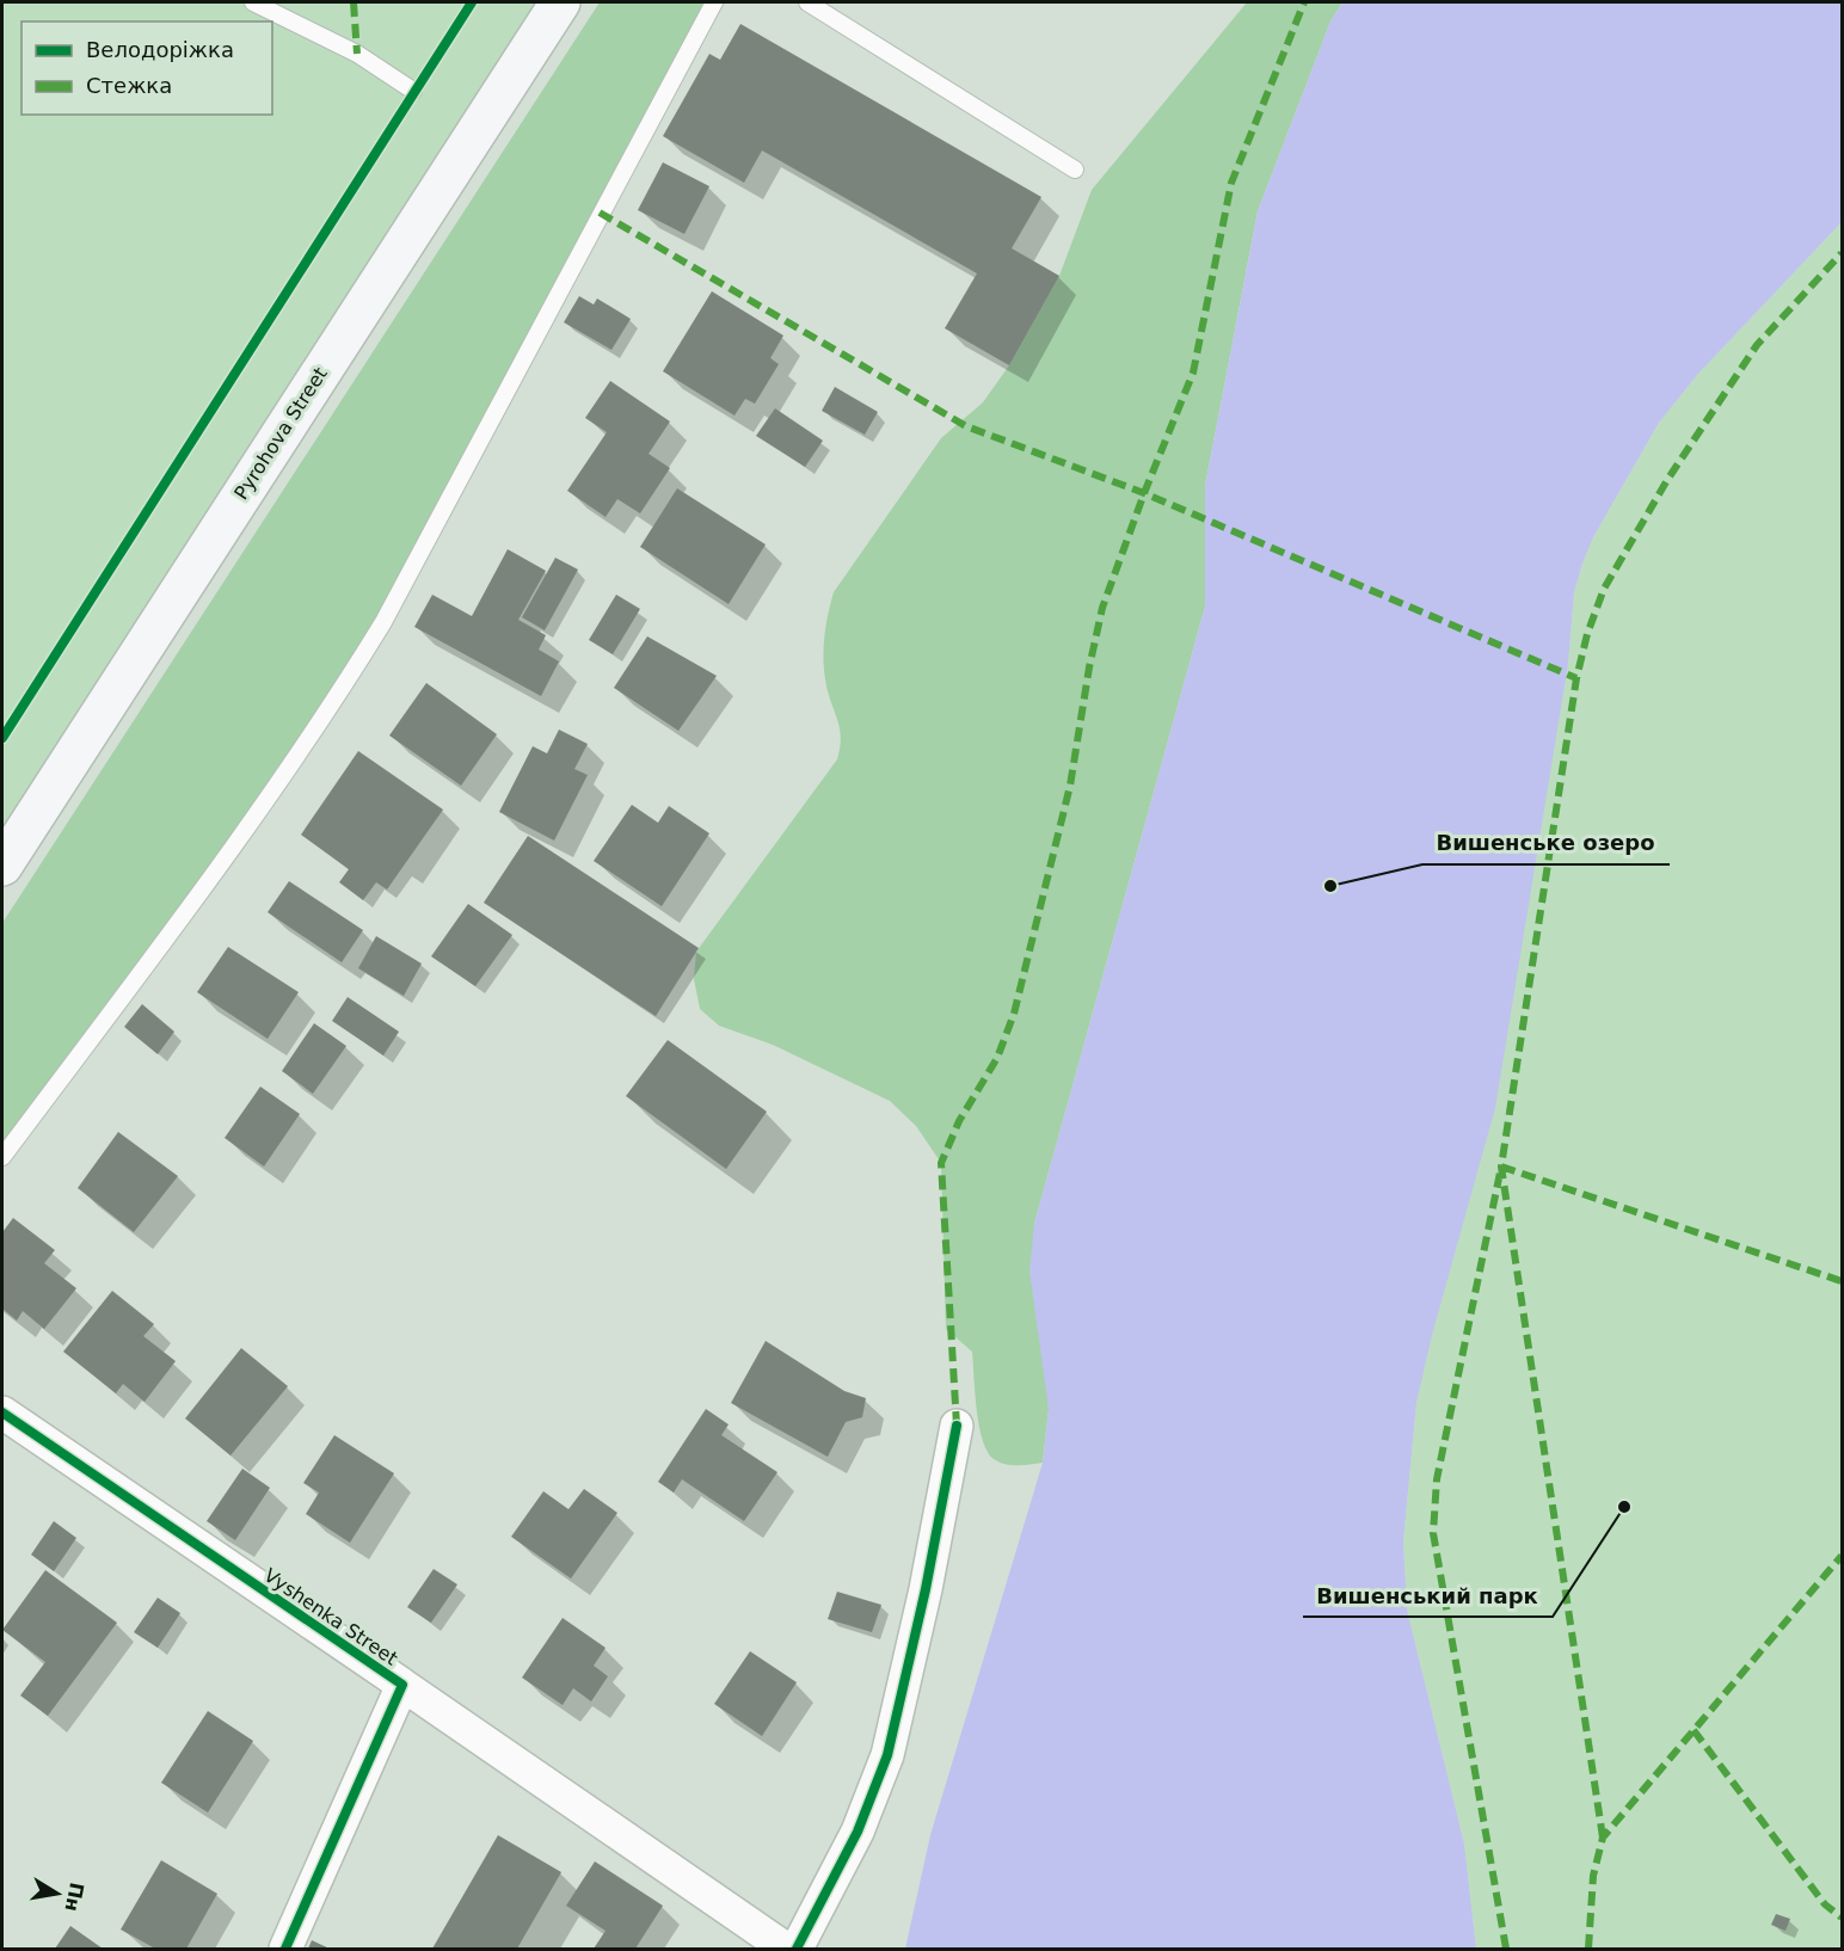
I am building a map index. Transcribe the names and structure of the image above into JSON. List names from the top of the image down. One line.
{"streets":{"main road":["Pyrohova Street"],"street":["Vyshenka Street"]},"places":["Вишенське озеро","Вишенський парк"],"legend":["Велодоріжка","Стежка"],"north":"right"}
